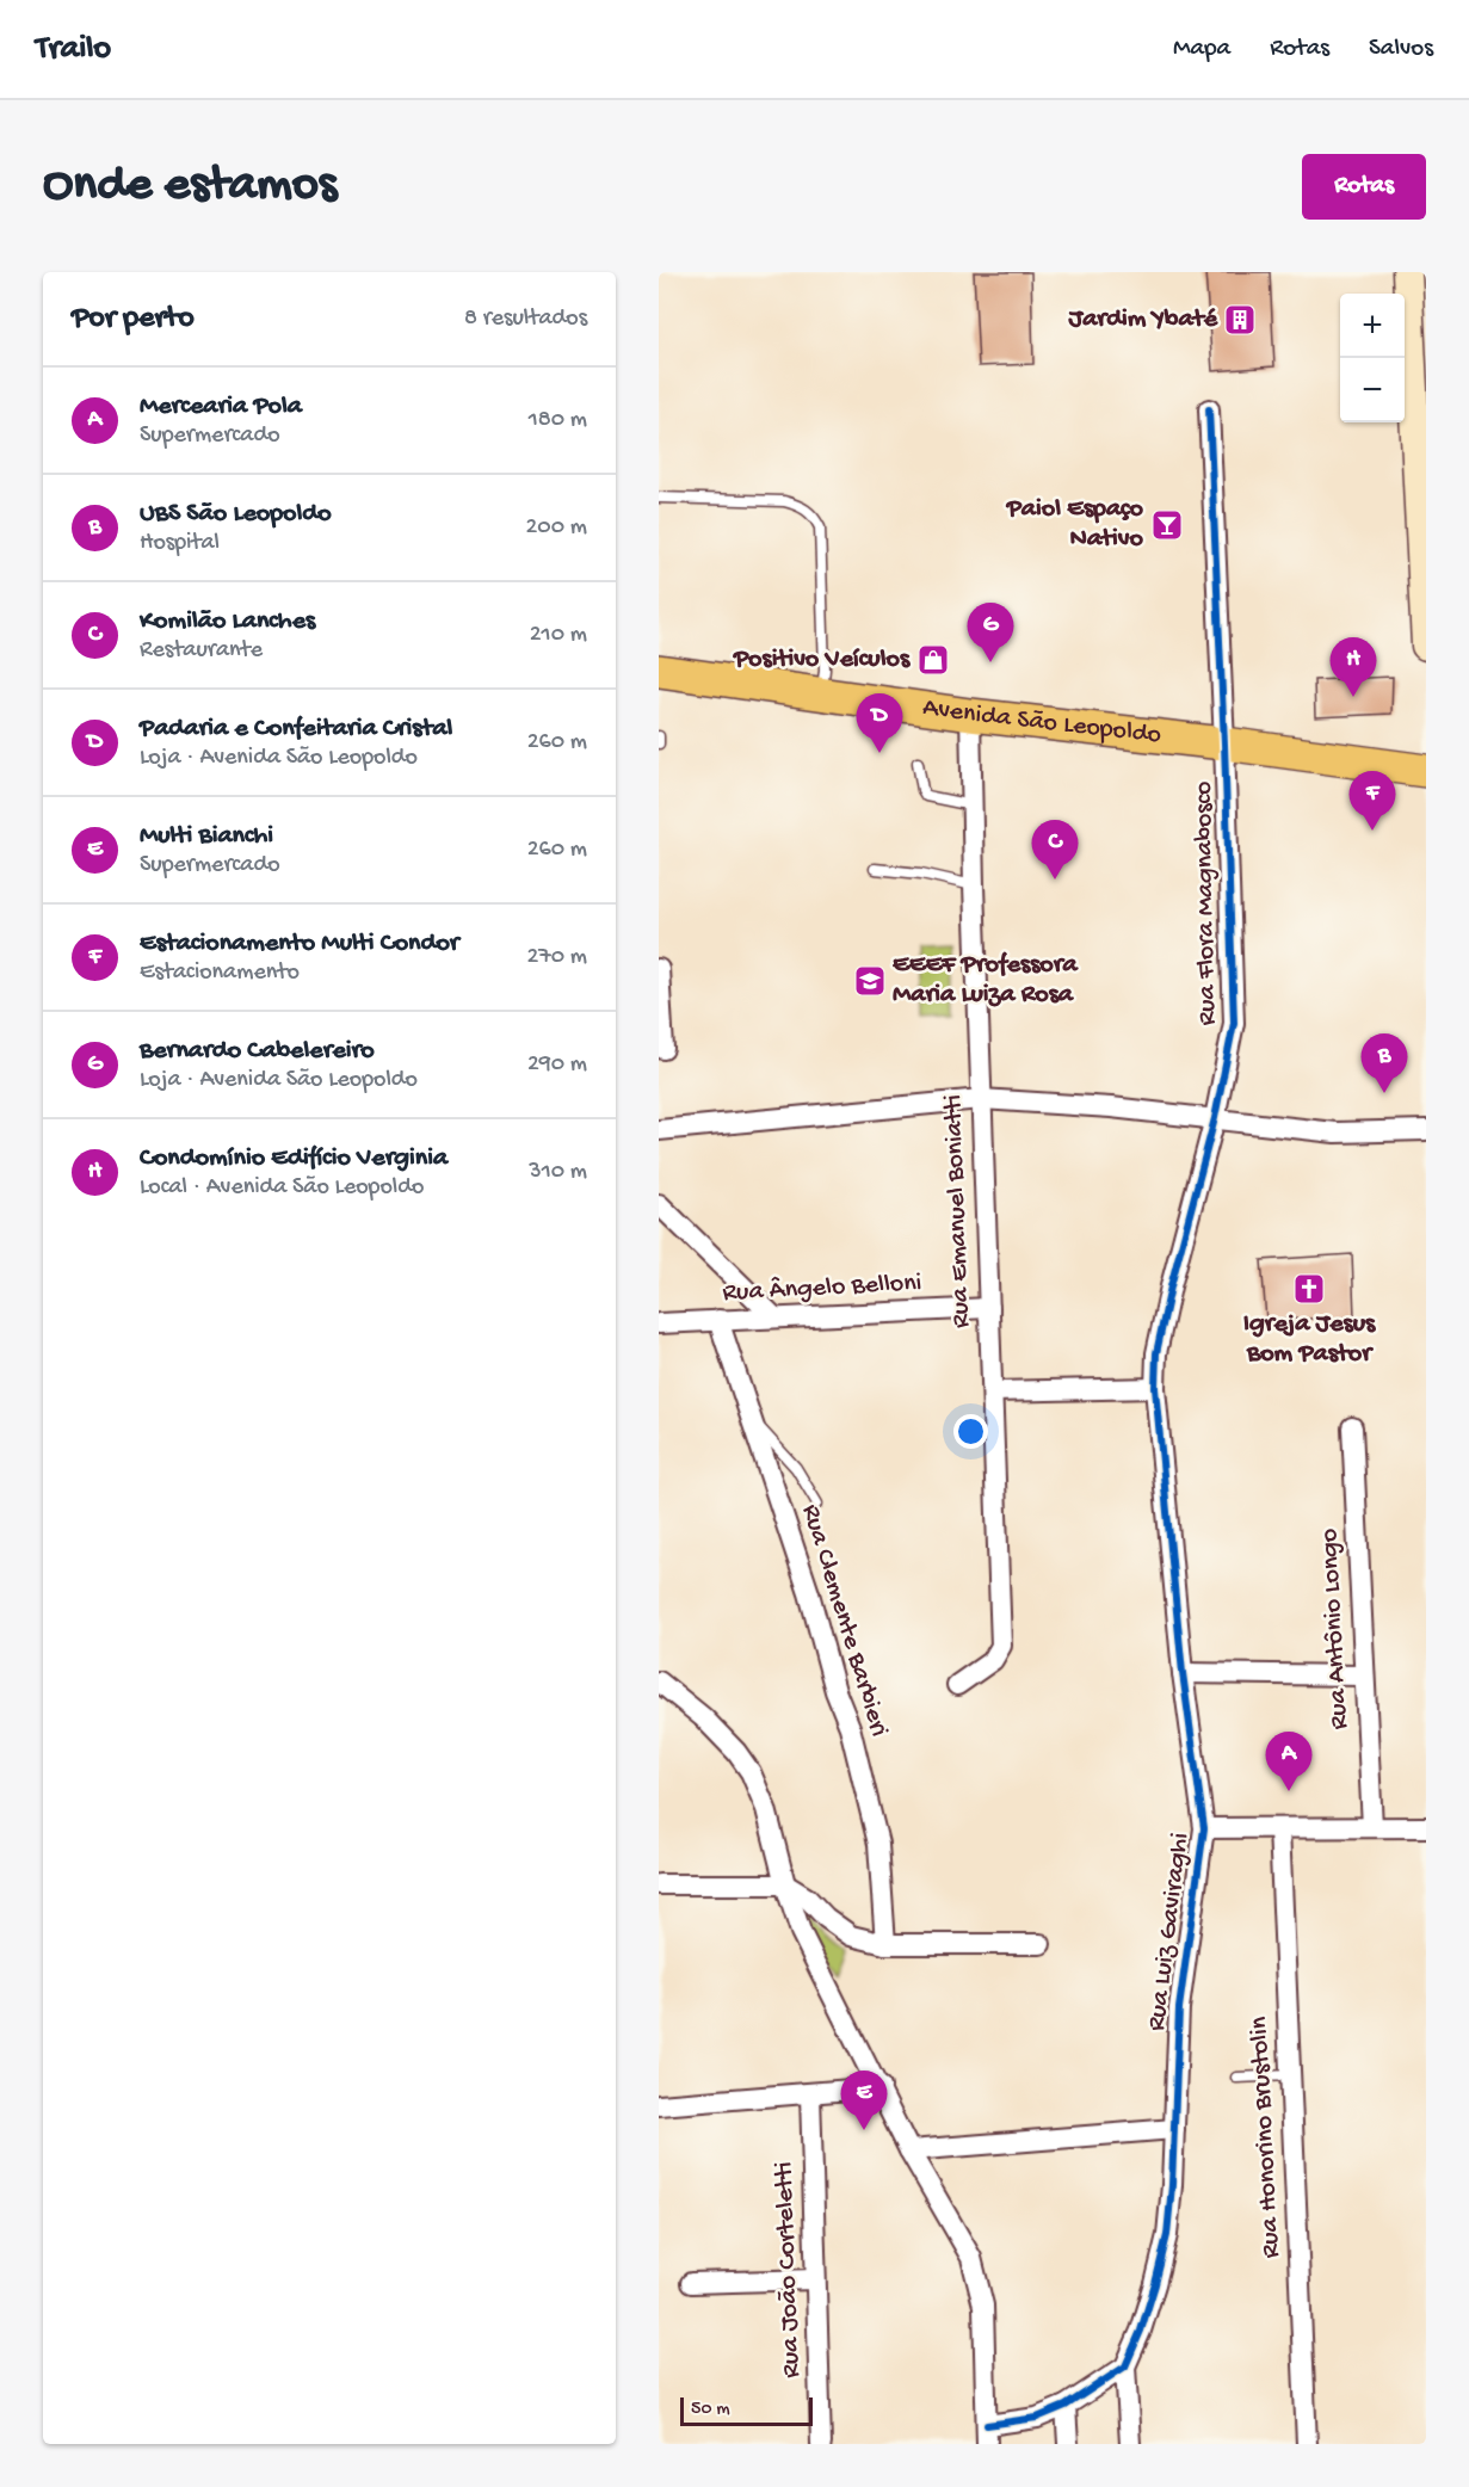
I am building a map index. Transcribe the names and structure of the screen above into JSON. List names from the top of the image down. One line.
{"streets":{"main road":["Avenida São Leopoldo"],"street":["Rua Flora Magnabosco","Rua Emanuel Boniatti","Rua Ângelo Belloni","Rua Clemente Barbieri","Rua Antônio Longo","Rua Luiz Gaviraghi","Rua Honorino Brustolin","Rua João Corteletti"]},"crossings":[["Avenida São Leopoldo","Rua Flora Magnabosco"],["Avenida São Leopoldo","Rua Emanuel Boniatti"],["Rua Flora Magnabosco","Rua Luiz Gaviraghi"],["Rua Emanuel Boniatti","Rua Ângelo Belloni"],["Rua Ângelo Belloni","Rua Clemente Barbieri"]],"places":{"building":["Jardim Ybaté"],"bar":["Paiol Espaço Nativo"],"shop":["Positivo Veículos"],"school or university":["EEEF Professora Maria Luiza Rosa"],"church":["Igreja Jesus Bom Pastor"]},"scale_bar":"50 m","page":{"header":"Trailo","nav":["Mapa","Rotas","Salvos"],"buttons":"Rotas","title":"Onde estamos","heading":["Por perto","8 resultados"],"map_buttons":["+","−"],"list":[{"mark":"A","name":"Mercearia Pola","note":"Supermercado","value":"180 m"},{"mark":"B","name":"UBS São Leopoldo","note":"Hospital","value":"200 m"},{"mark":"C","name":"Komilão Lanches","note":"Restaurante","value":"210 m"},{"mark":"D","name":"Padaria e Confeitaria Cristal","note":"Loja · Avenida São Leopoldo","value":"260 m"},{"mark":"E","name":"Multi Bianchi","note":"Supermercado","value":"260 m"},{"mark":"F","name":"Estacionamento Multi Condor","note":"Estacionamento","value":"270 m"},{"mark":"G","name":"Bernardo Cabelereiro","note":"Loja · Avenida São Leopoldo","value":"290 m"},{"mark":"H","name":"Condomínio Edifício Verginia","note":"Local · Avenida São Leopoldo","value":"310 m"}],"pins":["G","H","D","F","C","B","A","E"],"scale":"50 m"}}
